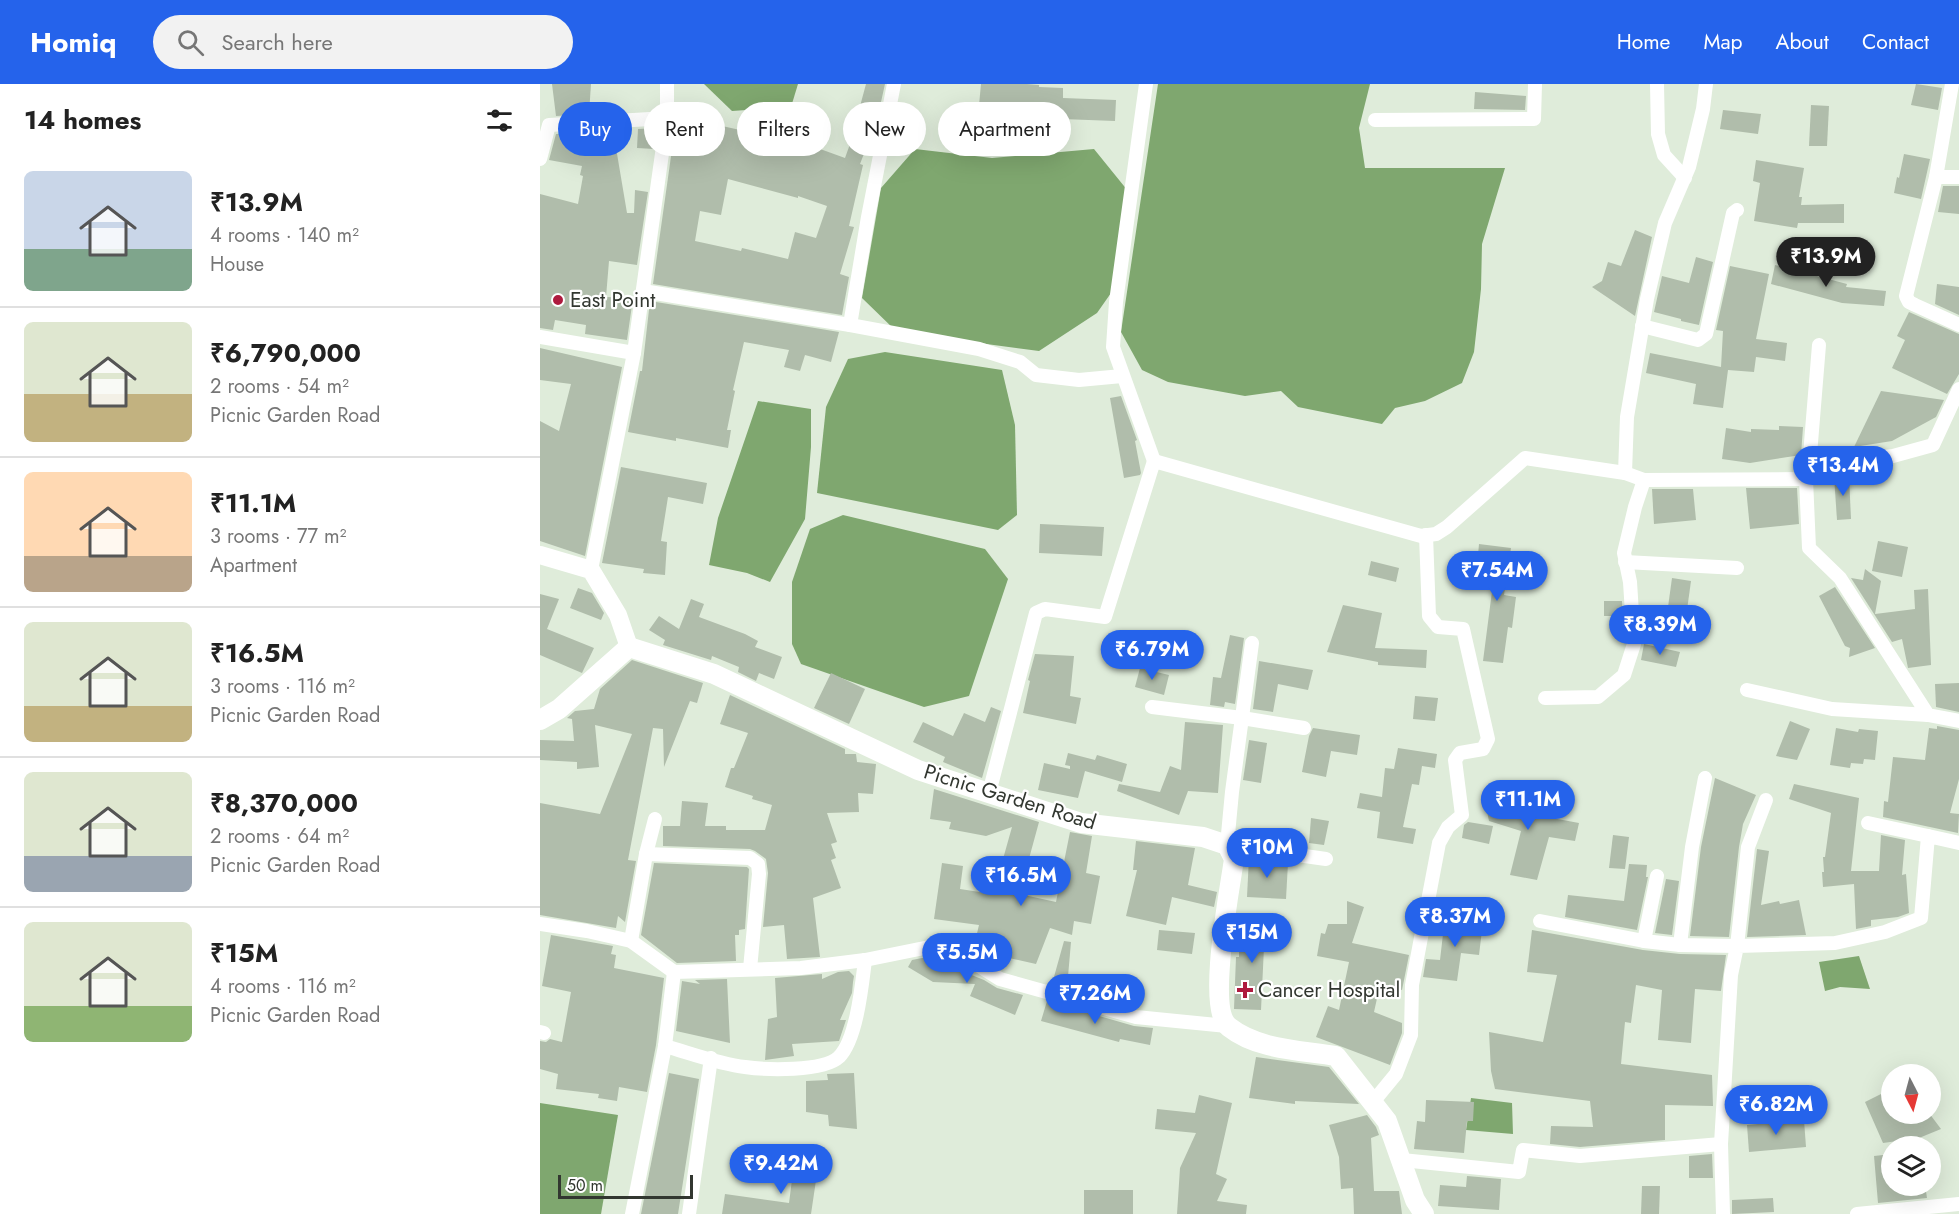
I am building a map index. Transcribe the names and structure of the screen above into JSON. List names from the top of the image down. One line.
{"streets":{"main road":["Picnic Garden Road"]},"places":{"other":["East Point"],"health":["Cancer Hospital"]},"scale_bar":"50 m","north":"bottom","page":{"header":"Homiq","search":"Search here","nav":["Home","Map","About","Contact"],"heading":"14 homes","chip":["Buy","Rent","Filters","New","Apartment"],"list":[{"name":"₹13.9M","note":"4 rooms · 140 m² · House"},{"name":"₹6,790,000","note":"2 rooms · 54 m² · Picnic Garden Road"},{"name":"₹11.1M","note":"3 rooms · 77 m² · Apartment"},{"name":"₹16.5M","note":"3 rooms · 116 m² · Picnic Garden Road"},{"name":"₹8,370,000","note":"2 rooms · 64 m² · Picnic Garden Road"},{"name":"₹15M","note":"4 rooms · 116 m² · Picnic Garden Road"}],"price":["₹13.9M","₹13.4M","₹7.54M","₹8.39M","₹6.79M","₹11.1M","₹10M","₹16.5M","₹8.37M","₹15M","₹5.5M","₹7.26M","₹6.82M","₹9.42M"],"scale":"50 m"}}
